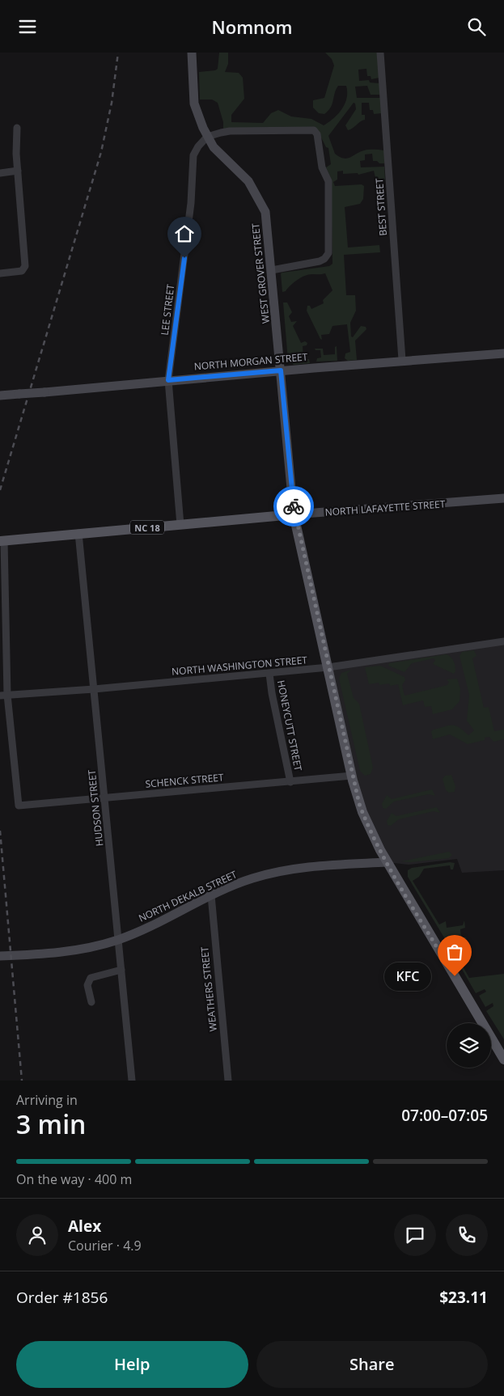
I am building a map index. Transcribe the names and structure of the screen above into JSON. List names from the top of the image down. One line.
{"streets":{"main road":["NORTH LAFAYETTE STREET","NC 18"],"street":["BEST STREET","WEST GROVER STREET","LEE STREET","NORTH MORGAN STREET","NORTH WASHINGTON STREET","HONEYCUTT STREET","SCHENCK STREET","HUDSON STREET","NORTH DEKALB STREET","WEATHERS STREET"]},"crossings":[["BEST STREET","NORTH MORGAN STREET"],["WEST GROVER STREET","LEE STREET"],["WEST GROVER STREET","NORTH MORGAN STREET"],["WEST GROVER STREET","NORTH LAFAYETTE STREET"],["LEE STREET","NORTH MORGAN STREET"],["LEE STREET","NORTH LAFAYETTE STREET"],["NORTH LAFAYETTE STREET","HUDSON STREET"],["NORTH WASHINGTON STREET","HONEYCUTT STREET"],["NORTH WASHINGTON STREET","SCHENCK STREET"],["NORTH WASHINGTON STREET","HUDSON STREET"],["HONEYCUTT STREET","SCHENCK STREET"],["SCHENCK STREET","HUDSON STREET"],["HUDSON STREET","NORTH DEKALB STREET"],["NORTH DEKALB STREET","WEATHERS STREET"]],"places":["KFC"],"page":{"header":"Nomnom","bubble":"KFC","heading":["3 min","Arriving in","07:00–07:05"],"panel":["Alex","Courier · 4.9","Order #1856","$23.11"],"bar":"On the way · 400 m","buttons":["Help","Share"]}}
